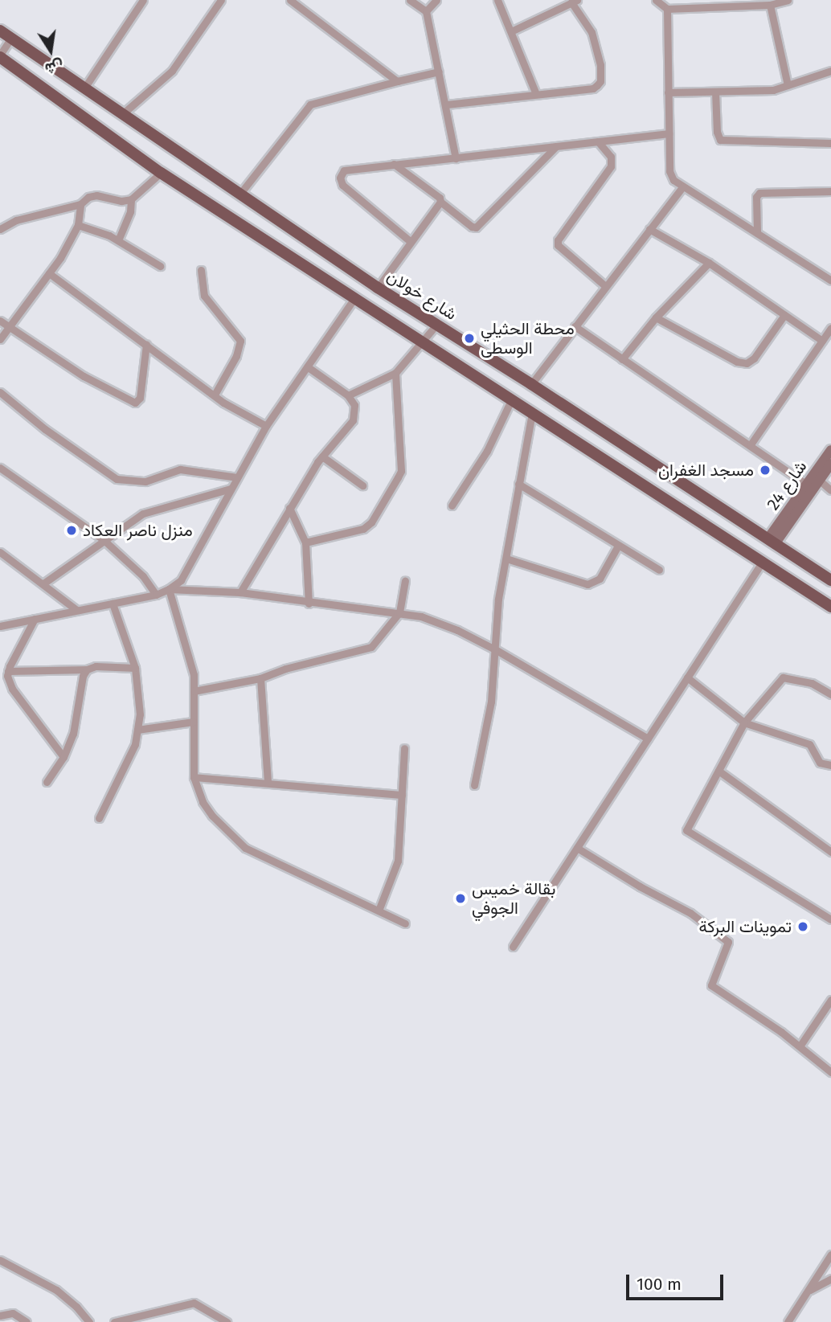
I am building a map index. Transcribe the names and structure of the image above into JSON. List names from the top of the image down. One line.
{"streets":{"main road":["شارع خولان"],"street":["شارع 24"]},"crossings":[["شارع خولان","شارع 24"]],"places":["محطة الحثيلي الوسطى","مسجد الغفران","منزل ناصر العكاد","بقالة خميس الجوفي","تموينات البركة"],"scale_bar":"100 m","north":"bottom"}
